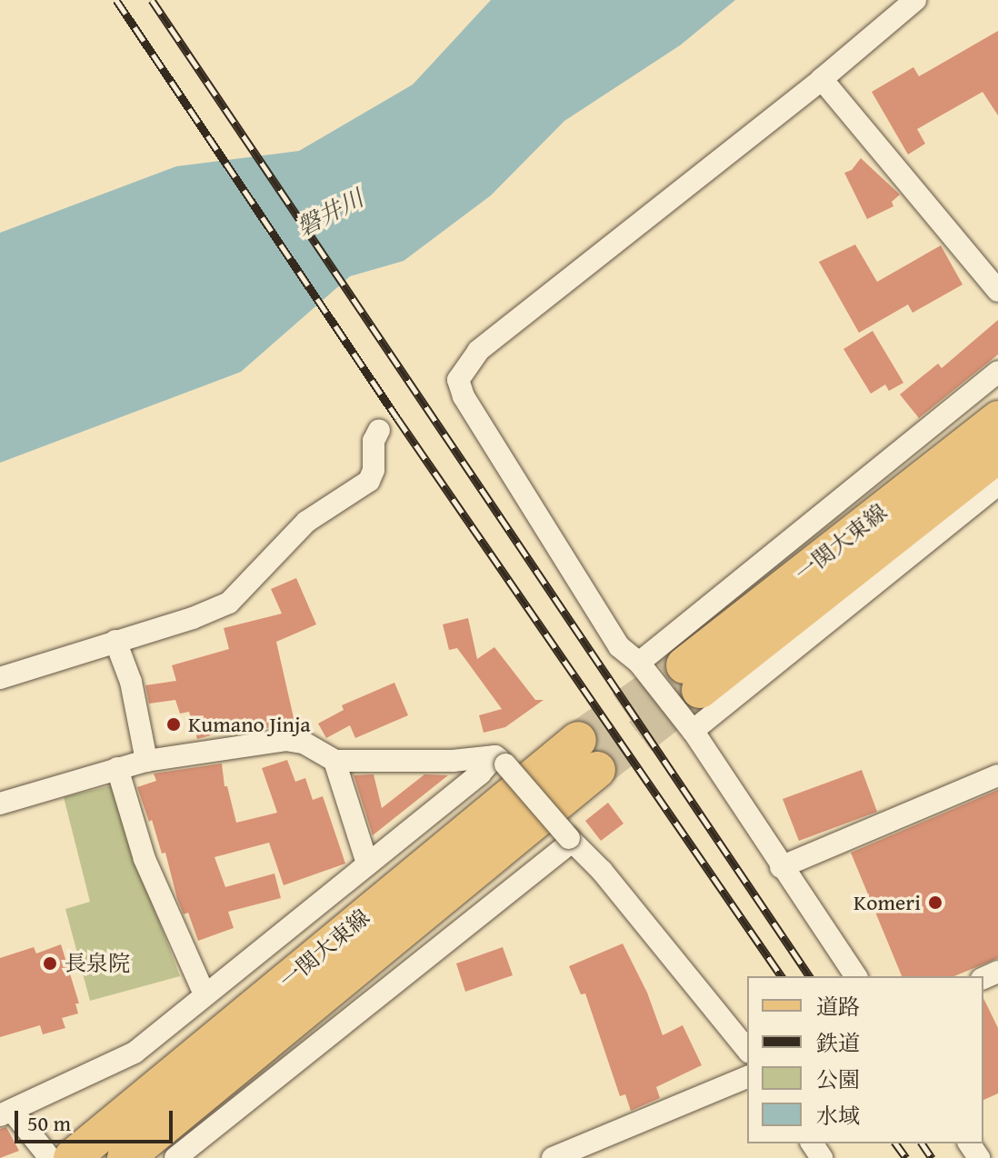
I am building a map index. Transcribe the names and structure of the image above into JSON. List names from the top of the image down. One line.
{"streets":{"main road":["一関大東線"]},"water":["磐井川"],"places":["Kumano Jinja","Komeri","長泉院"],"legend":["道路","鉄道","公園","水域"],"scale_bar":"50 m"}
